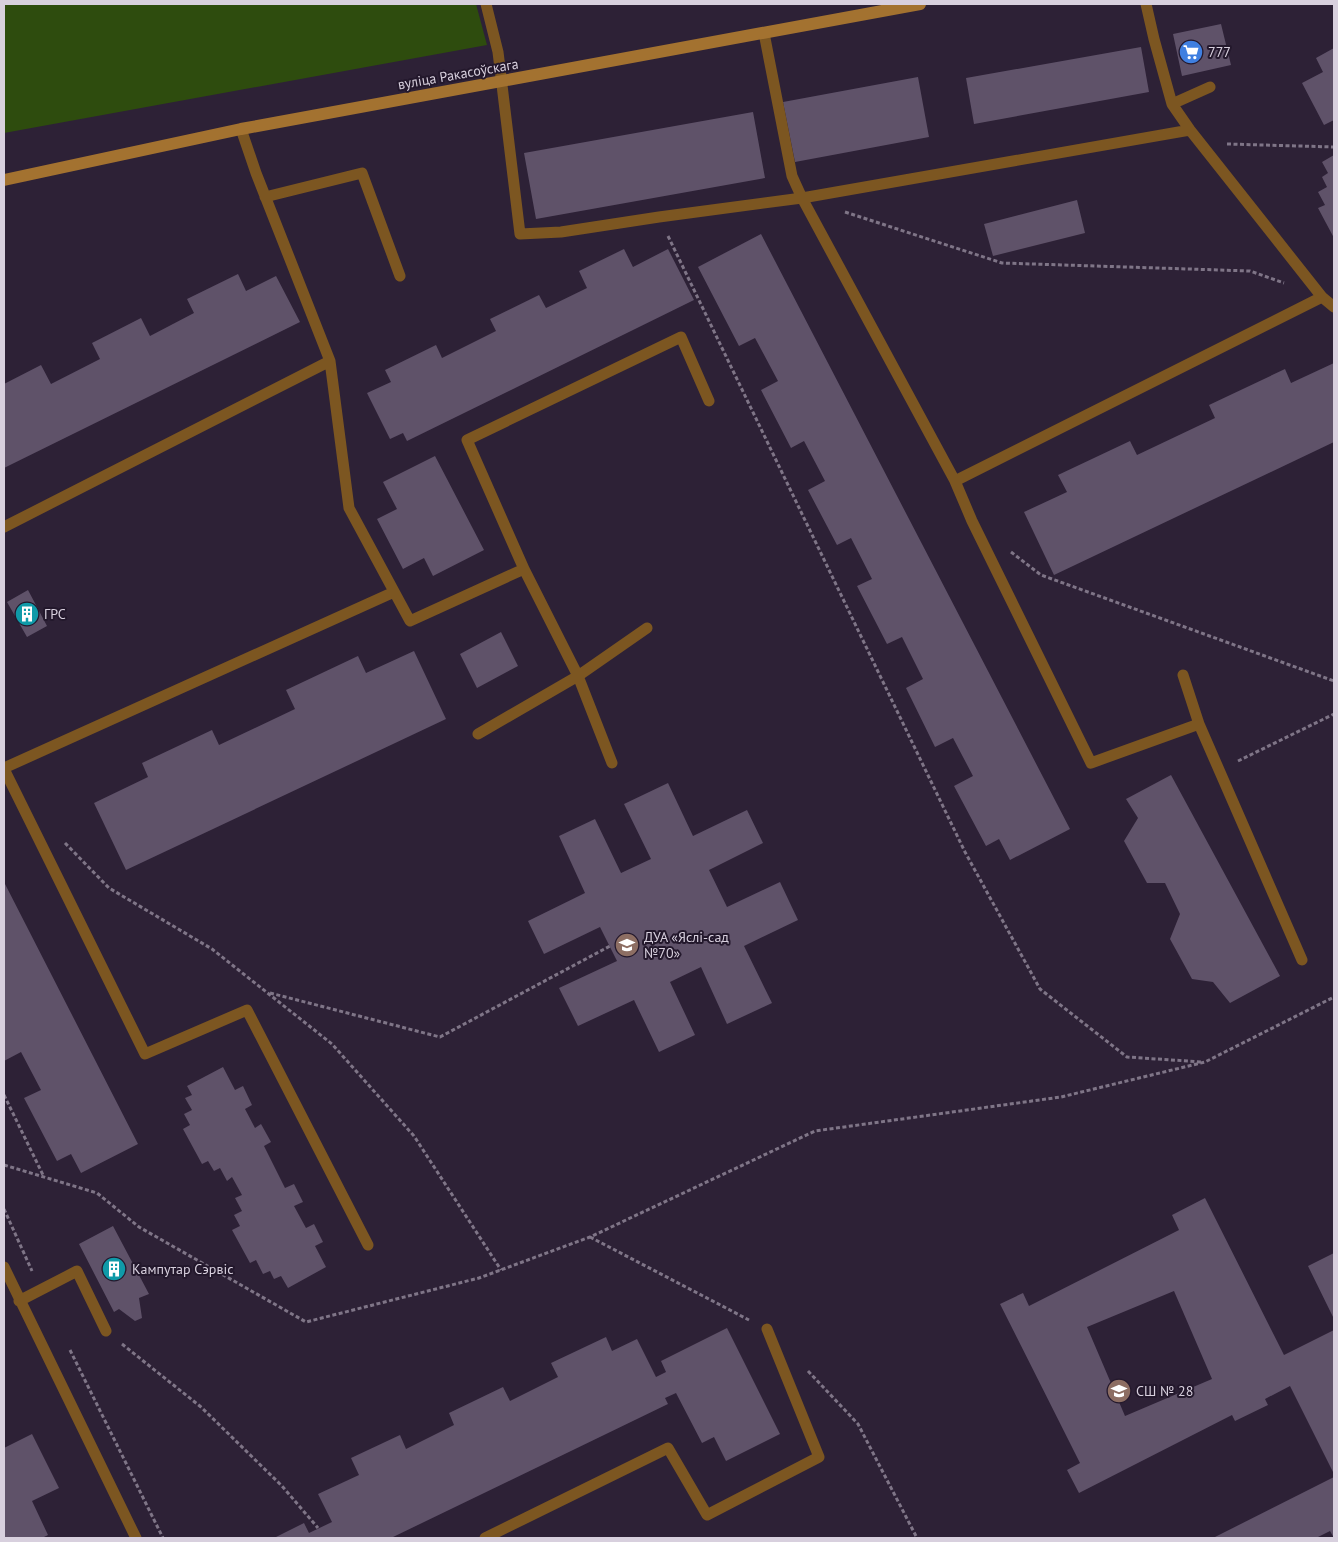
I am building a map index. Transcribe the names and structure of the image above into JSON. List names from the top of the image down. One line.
{"streets":{"main road":["вуліца Ракасоўскага"]},"places":{"supermarket":["777"],"building":["ГРС","Кампутар Сэрвіс"],"school or university":["ДУА «Яслі-сад №70»","СШ № 28"]}}
